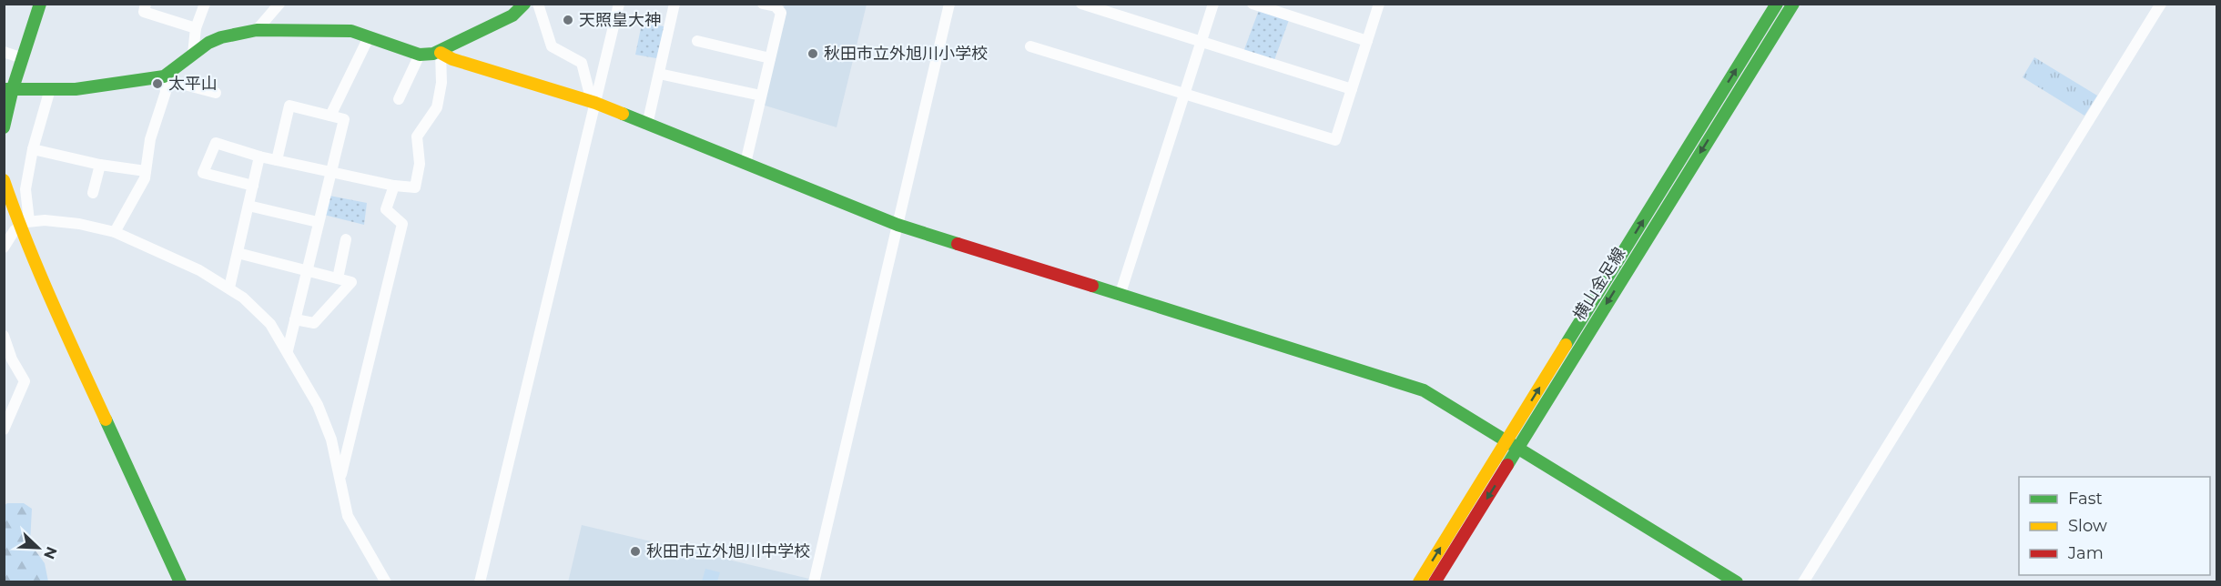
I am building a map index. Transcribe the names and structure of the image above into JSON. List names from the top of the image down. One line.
{"streets":{"street":["横山金足線"]},"places":["天照皇大神","秋田市立外旭川小学校","太平山","秋田市立外旭川中学校"],"legend":["Fast","Slow","Jam"],"north":"bottom right"}
